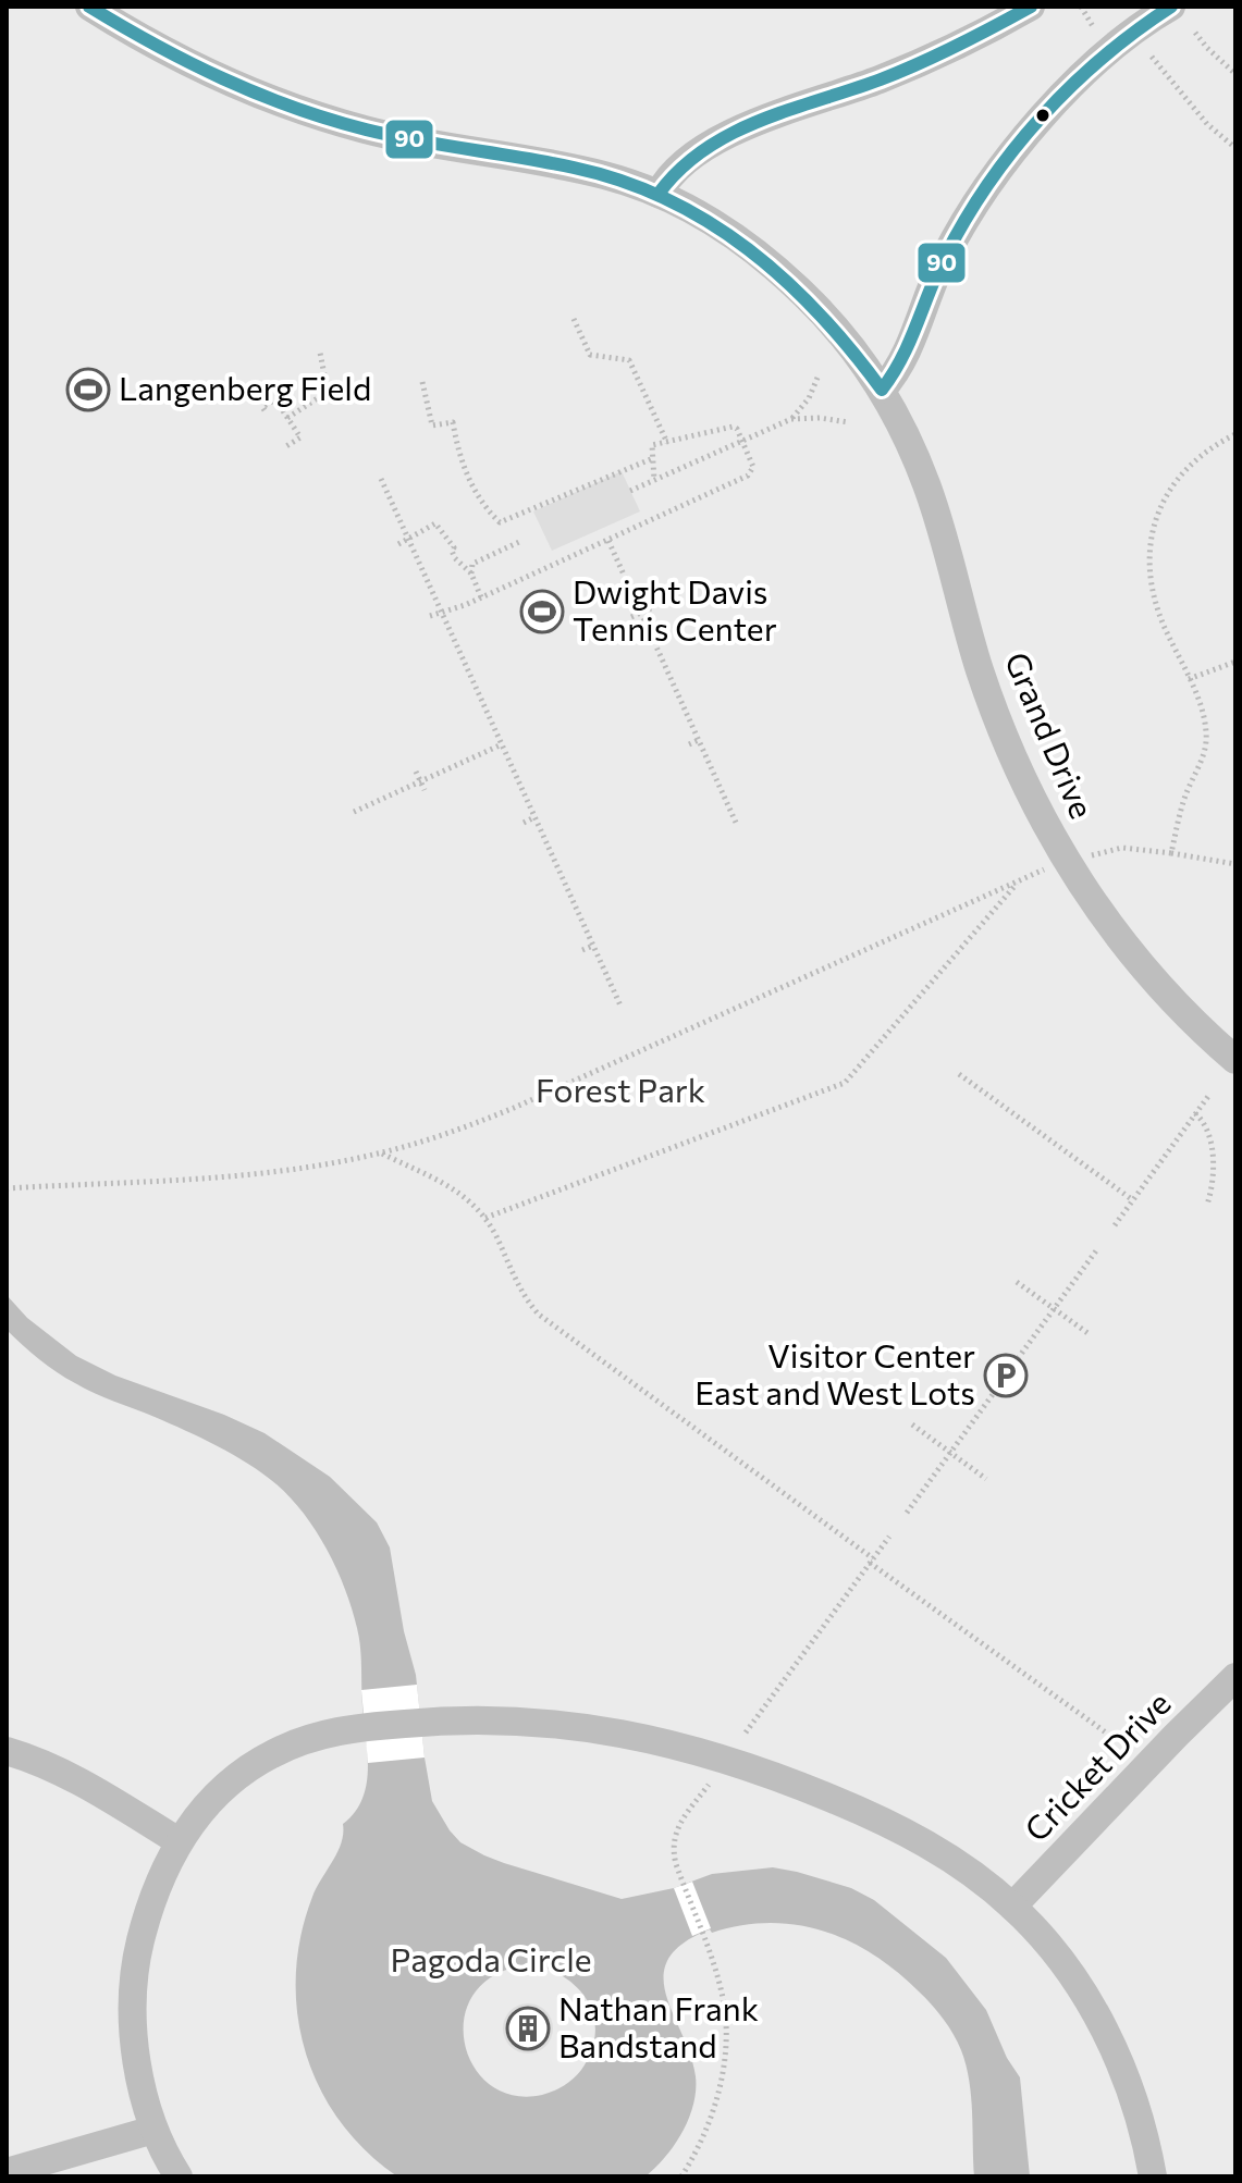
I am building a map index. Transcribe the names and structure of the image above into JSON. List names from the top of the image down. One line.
{"streets":{"street":["Grand Drive","Cricket Drive"]},"parks":["Forest Park","Pagoda Circle"],"places":{"sports":["Langenberg Field","Dwight Davis Tennis Center"],"parking":["Visitor Center East and West Lots"],"building":["Nathan Frank Bandstand"]},"lines":["transit line 90"]}
